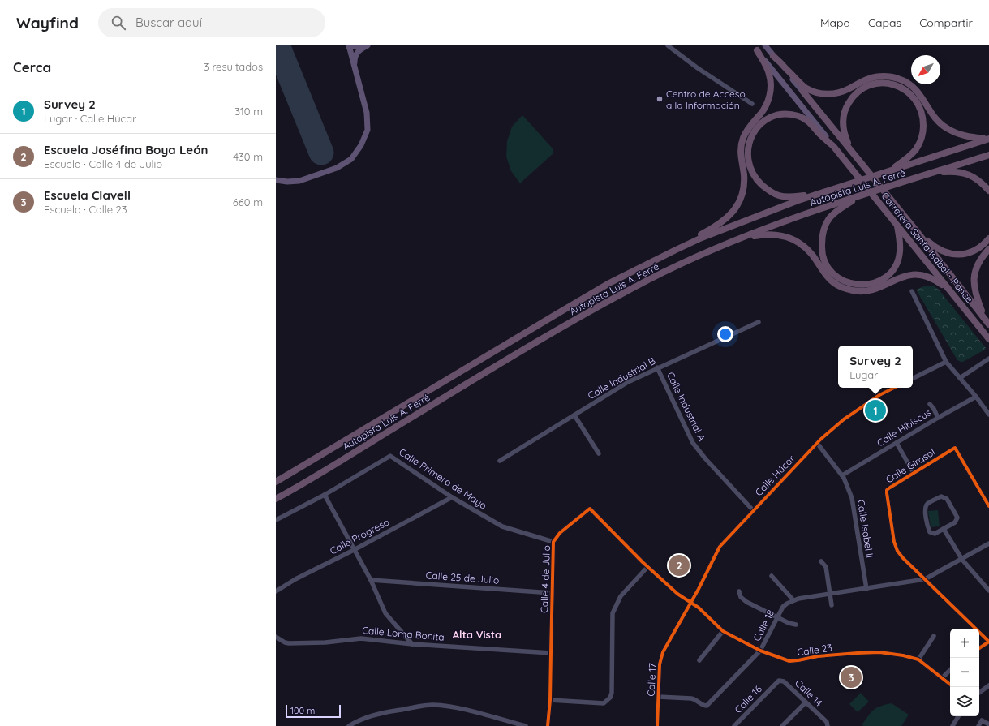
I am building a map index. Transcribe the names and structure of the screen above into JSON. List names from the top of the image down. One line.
{"streets":{"highway":["Autopista Luis A. Ferré","Carretera Santa Isabel - Ponce"],"street":["Calle Industrial B","Calle Industrial A","Calle Hibiscus","Calle Girasol","Calle Húcar","Calle Primero de Mayo","Calle Isabel II","Calle Progreso","Calle 25 de Julio","Calle 4 de Julio","Calle 18","Calle Loma Bonita","Calle 23","Calle 17","Calle 14","Calle 16"]},"crossings":[["Calle Industrial B","Calle Industrial A"],["Calle Industrial A","Calle Húcar"],["Calle Hibiscus","Calle Isabel II"],["Calle Girasol","Calle 18"],["Calle Húcar","Calle Isabel II"],["Calle Húcar","Calle 4 de Julio"],["Calle Húcar","Calle 23"],["Calle Húcar","Calle 17"],["Calle Primero de Mayo","Calle Progreso"],["Calle Primero de Mayo","Calle 4 de Julio"],["Calle Isabel II","Calle 18"],["Calle 25 de Julio","Calle 4 de Julio"],["Calle 4 de Julio","Calle Loma Bonita"],["Calle 4 de Julio","Calle 23"],["Calle 4 de Julio","Calle 17"],["Calle 18","Calle 23"],["Calle 18","Calle 17"],["Calle 23","Calle 17"],["Calle 14","Calle 16"]],"districts":["Alta Vista"],"places":["Centro de Acceso a la Información"],"scale_bar":"100 m","north":"bottom left","page":{"header":"Wayfind","search":"Buscar aquí","nav":["Mapa","Capas","Compartir"],"heading":["Cerca","3 resultados"],"list":[{"mark":"1","name":"Survey 2","note":"Lugar · Calle Húcar","value":"310 m"},{"mark":"2","name":"Escuela Joséfina Boya León","note":"Escuela · Calle 4 de Julio","value":"430 m"},{"mark":"3","name":"Escuela Clavell","note":"Escuela · Calle 23","value":"660 m"}],"popup":["Survey 2","Lugar"],"pins":["1","2","3"],"map_buttons":["+","−"],"scale":"100 m"}}
